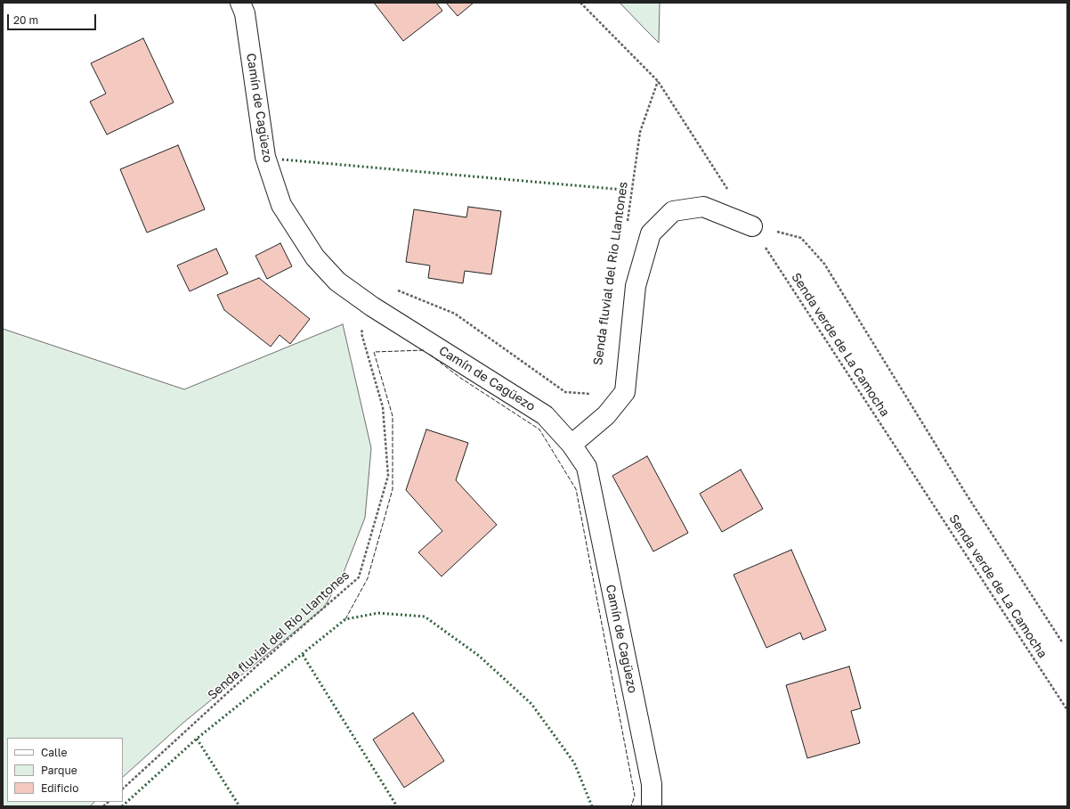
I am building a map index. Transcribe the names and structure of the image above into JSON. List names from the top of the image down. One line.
{"streets":{"street":["Camín de Cagüezo"],"path":["Senda fluvial del Rio Llantones","Senda verde de La Camocha"]},"crossings":[["Camín de Cagüezo","Senda fluvial del Rio Llantones"]],"legend":["Calle","Parque","Edificio"],"scale_bar":"20 m"}
